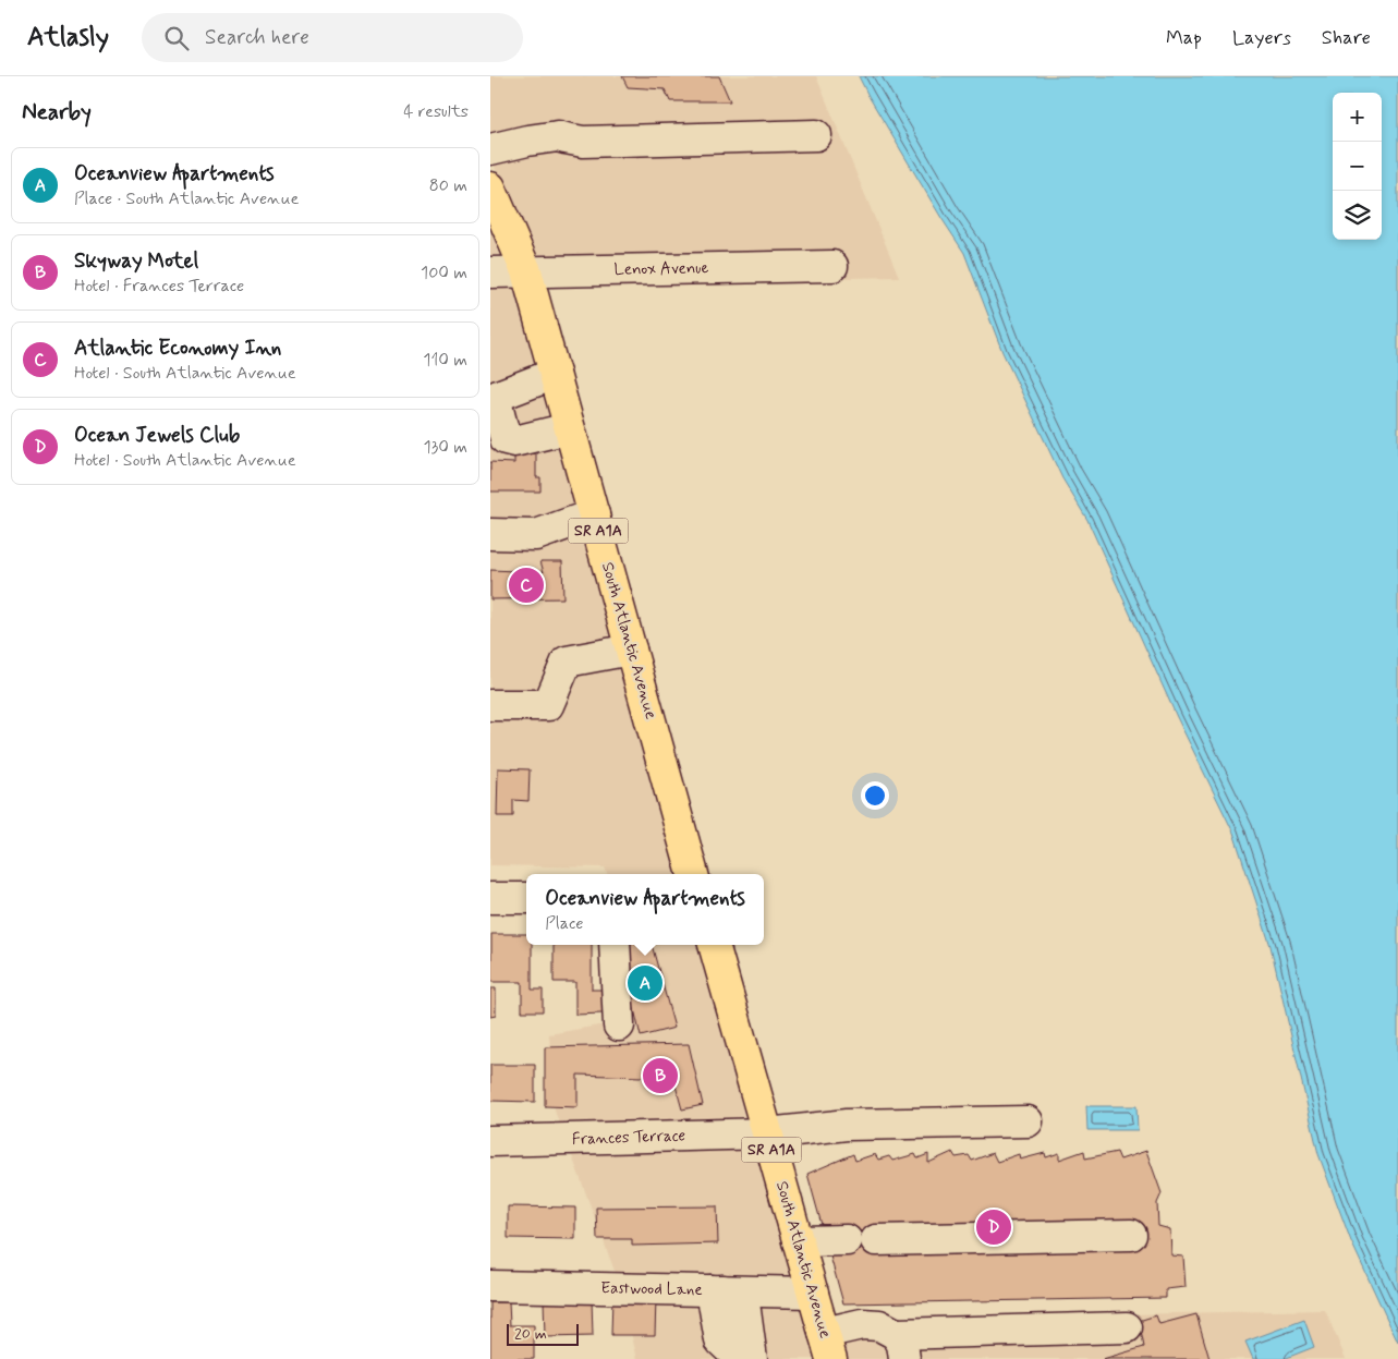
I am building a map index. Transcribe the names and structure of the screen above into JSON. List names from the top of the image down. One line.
{"streets":{"main road":["SR A1A","South Atlantic Avenue"],"street":["Lenox Avenue","Frances Terrace","Eastwood Lane"]},"crossings":[["Lenox Avenue","South Atlantic Avenue"],["South Atlantic Avenue","Frances Terrace"],["South Atlantic Avenue","Eastwood Lane"]],"scale_bar":"20 m","page":{"header":"Atlasly","search":"Search here","nav":["Map","Layers","Share"],"heading":["Nearby","4 results"],"map_buttons":["+","−"],"list":[{"mark":"A","name":"Oceanview Apartments","note":"Place · South Atlantic Avenue","value":"80 m"},{"mark":"B","name":"Skyway Motel","note":"Hotel · Frances Terrace","value":"100 m"},{"mark":"C","name":"Atlantic Economy Inn","note":"Hotel · South Atlantic Avenue","value":"110 m"},{"mark":"D","name":"Ocean Jewels Club","note":"Hotel · South Atlantic Avenue","value":"130 m"}],"pins":["C","A","B","D"],"popup":["Oceanview Apartments","Place"],"scale":"20 m"}}
